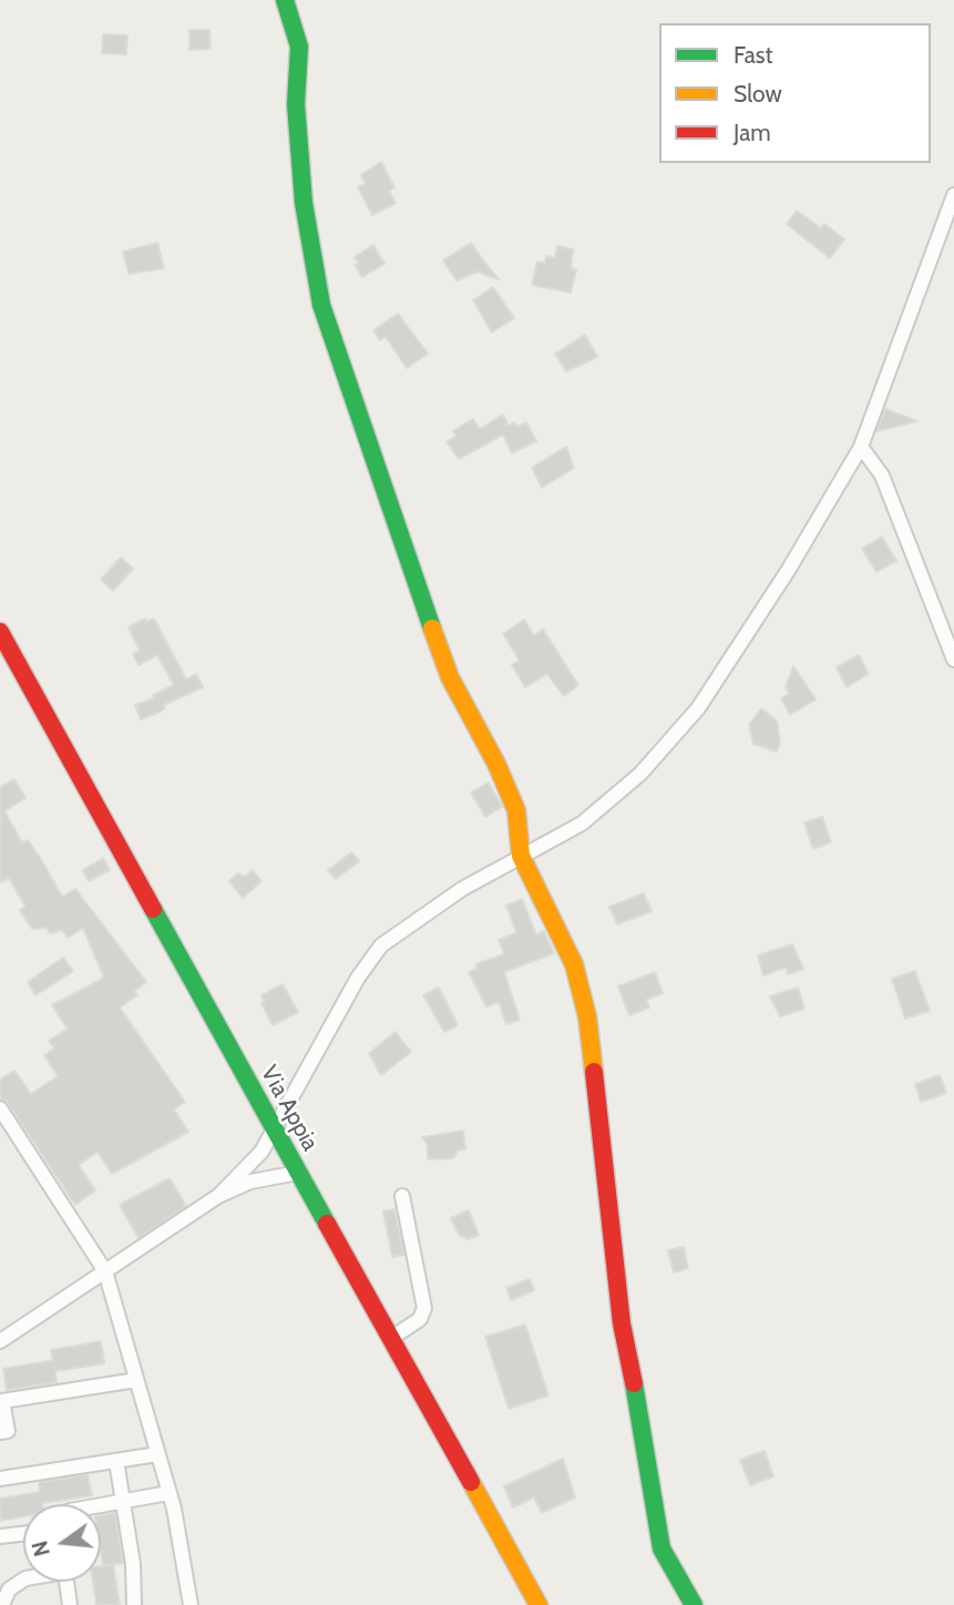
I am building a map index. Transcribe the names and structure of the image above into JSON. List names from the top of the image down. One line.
{"streets":{"street":["Via Appia"]},"legend":["Fast","Slow","Jam"],"north":"left"}
